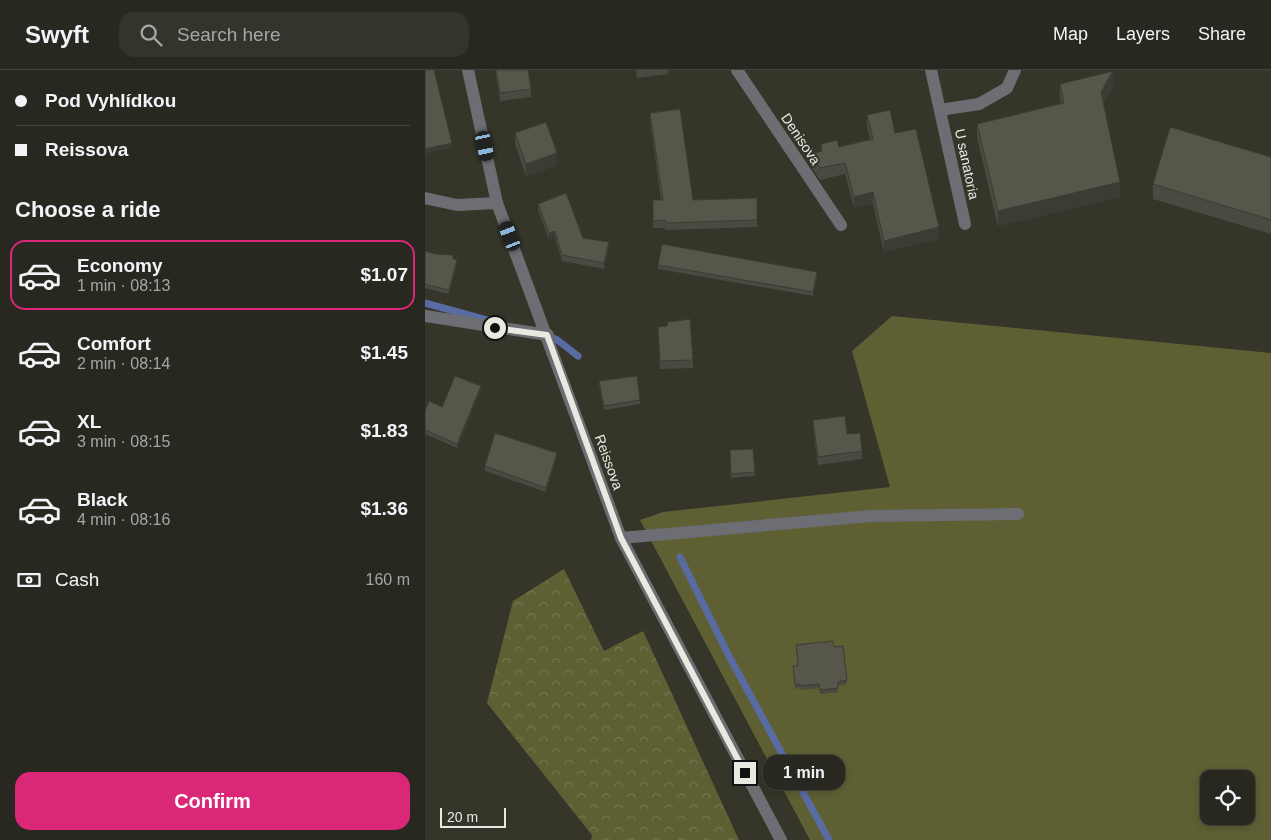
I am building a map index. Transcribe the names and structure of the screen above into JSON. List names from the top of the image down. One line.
{"streets":{"street":["Denisova","U sanatoria","Reissova"]},"scale_bar":"20 m","page":{"header":"Swyft","search":"Search here","nav":["Map","Layers","Share"],"banner":["Pod Vyhlídkou","Reissova"],"heading":"Choose a ride","list":[{"name":"Economy","note":"1 min · 08:13","value":"$1.07"},{"name":"Comfort","note":"2 min · 08:14","value":"$1.45"},{"name":"XL","note":"3 min · 08:15","value":"$1.83"},{"name":"Black","note":"4 min · 08:16","value":"$1.36"}],"pay":["Cash","160 m"],"bubble":"1 min","buttons":"Confirm","scale":"20 m"}}
